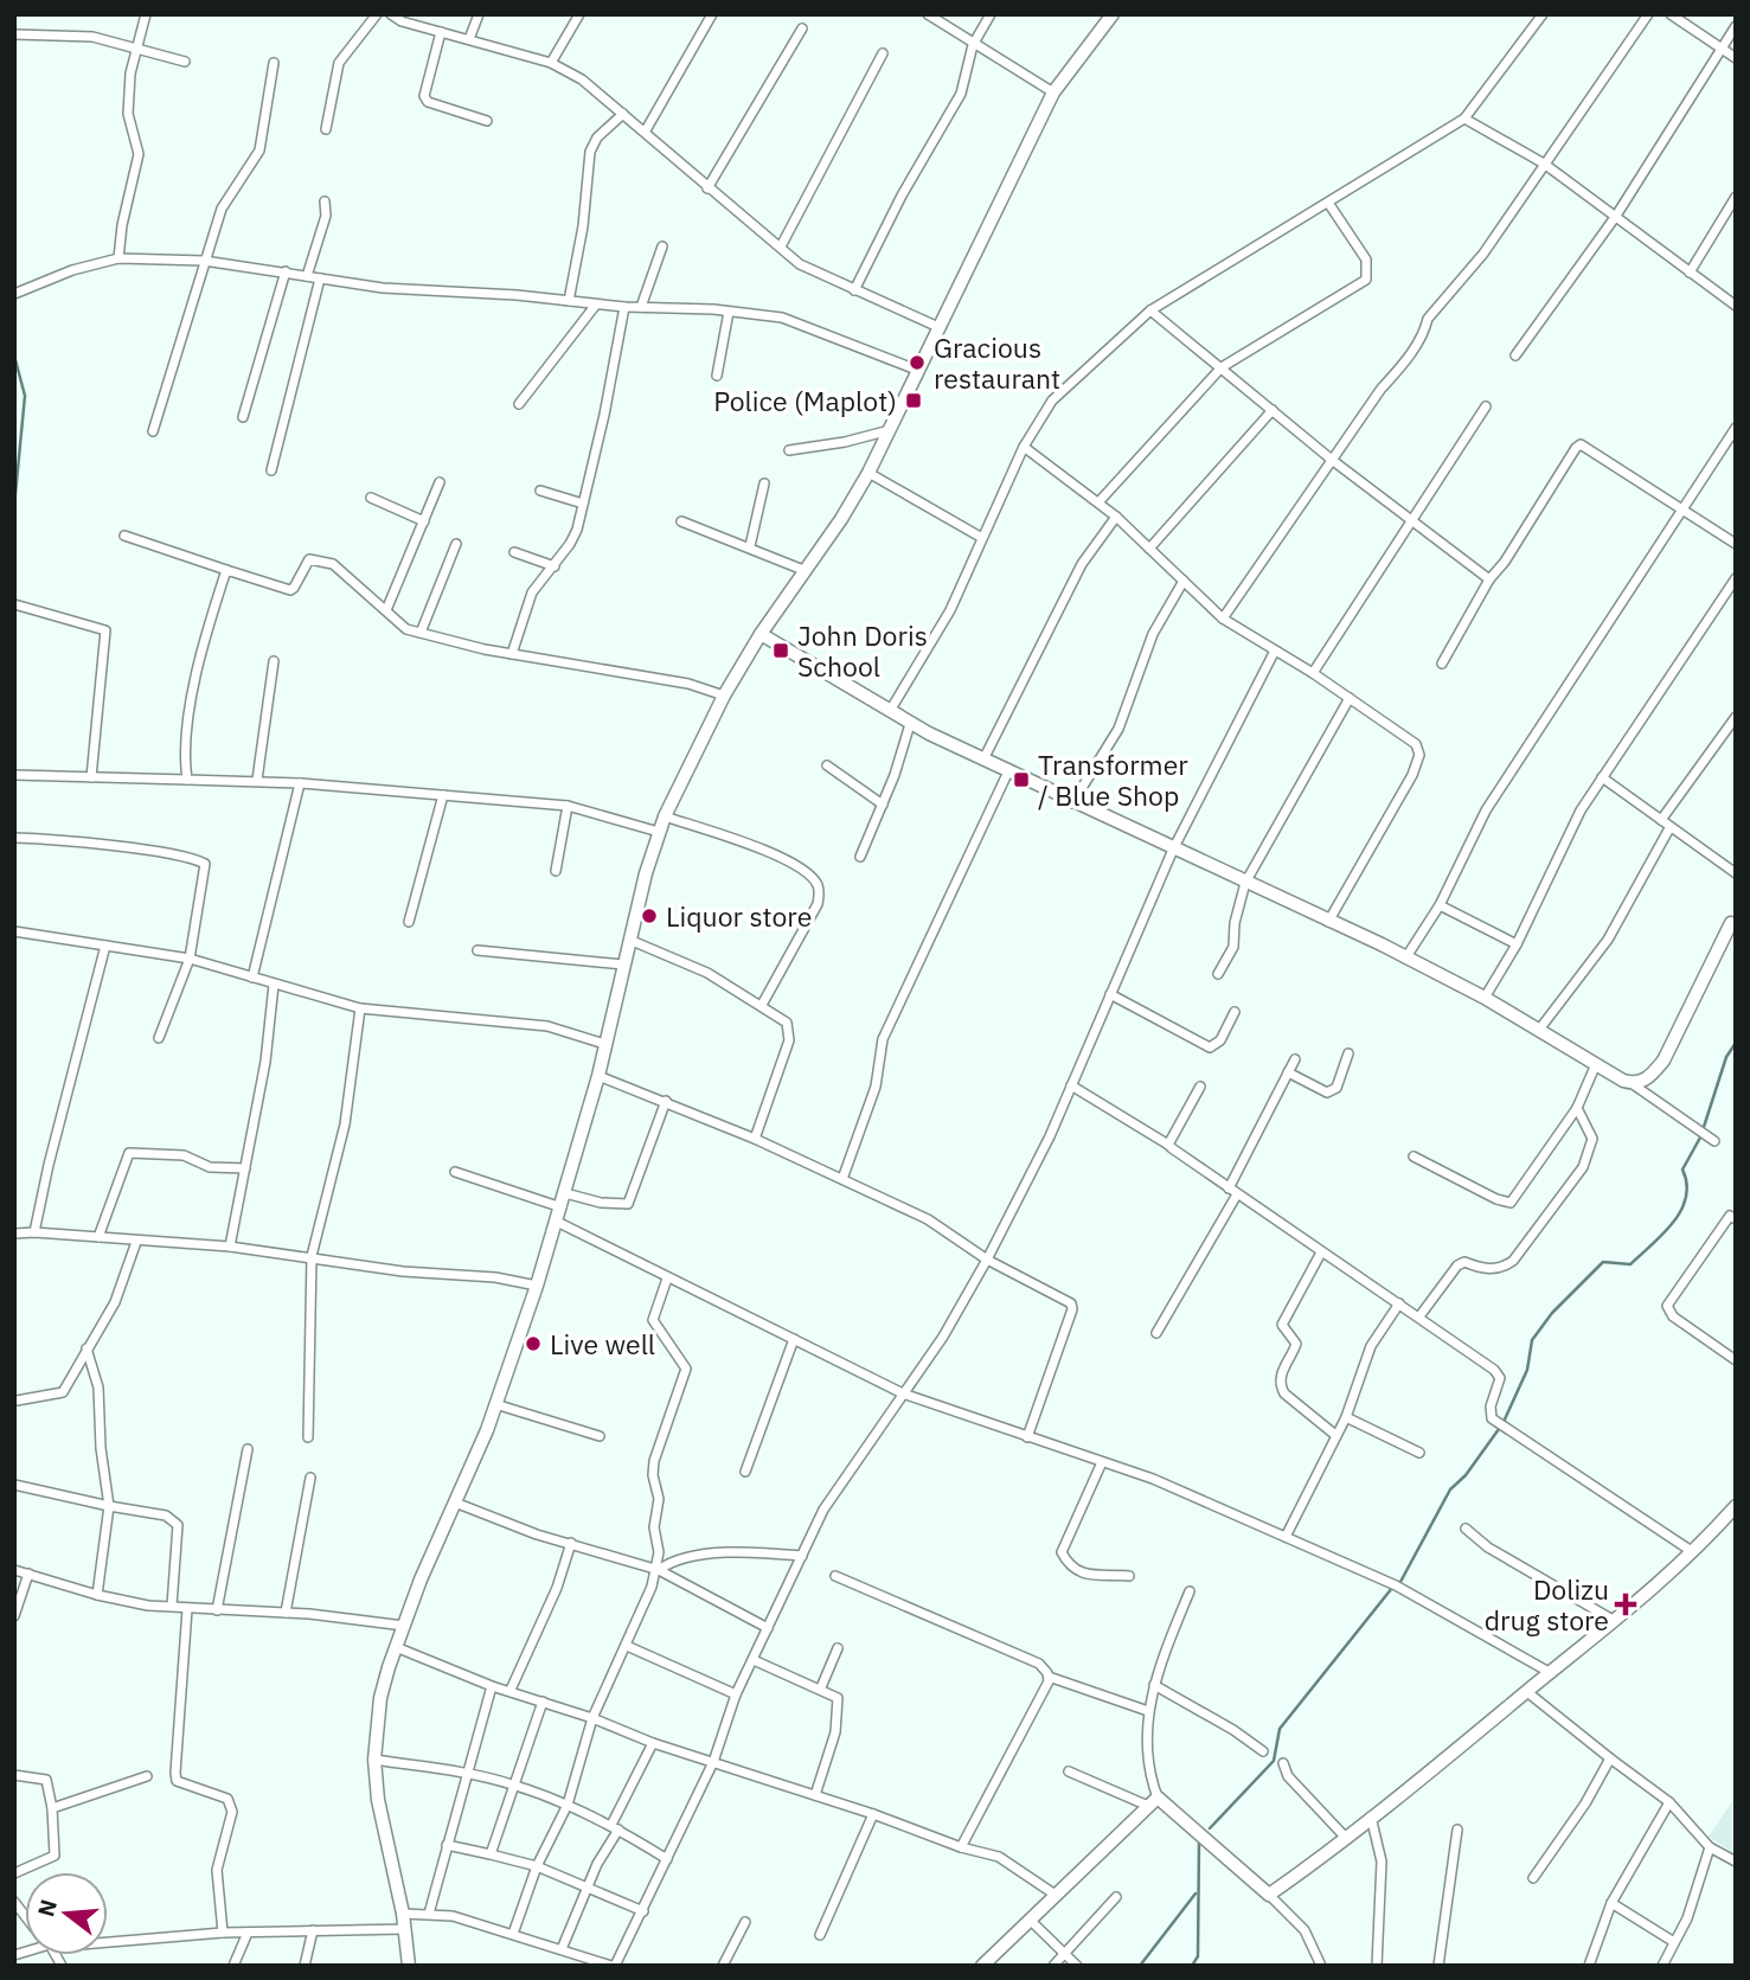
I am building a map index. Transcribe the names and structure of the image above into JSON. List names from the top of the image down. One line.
{"places":{"other":["Gracious restaurant","Liquor store","Live well"],"transit":["Police (Maplot)","John Doris School","Transformer / Blue Shop"],"health":["Dolizu drug store"]},"north":"left"}
